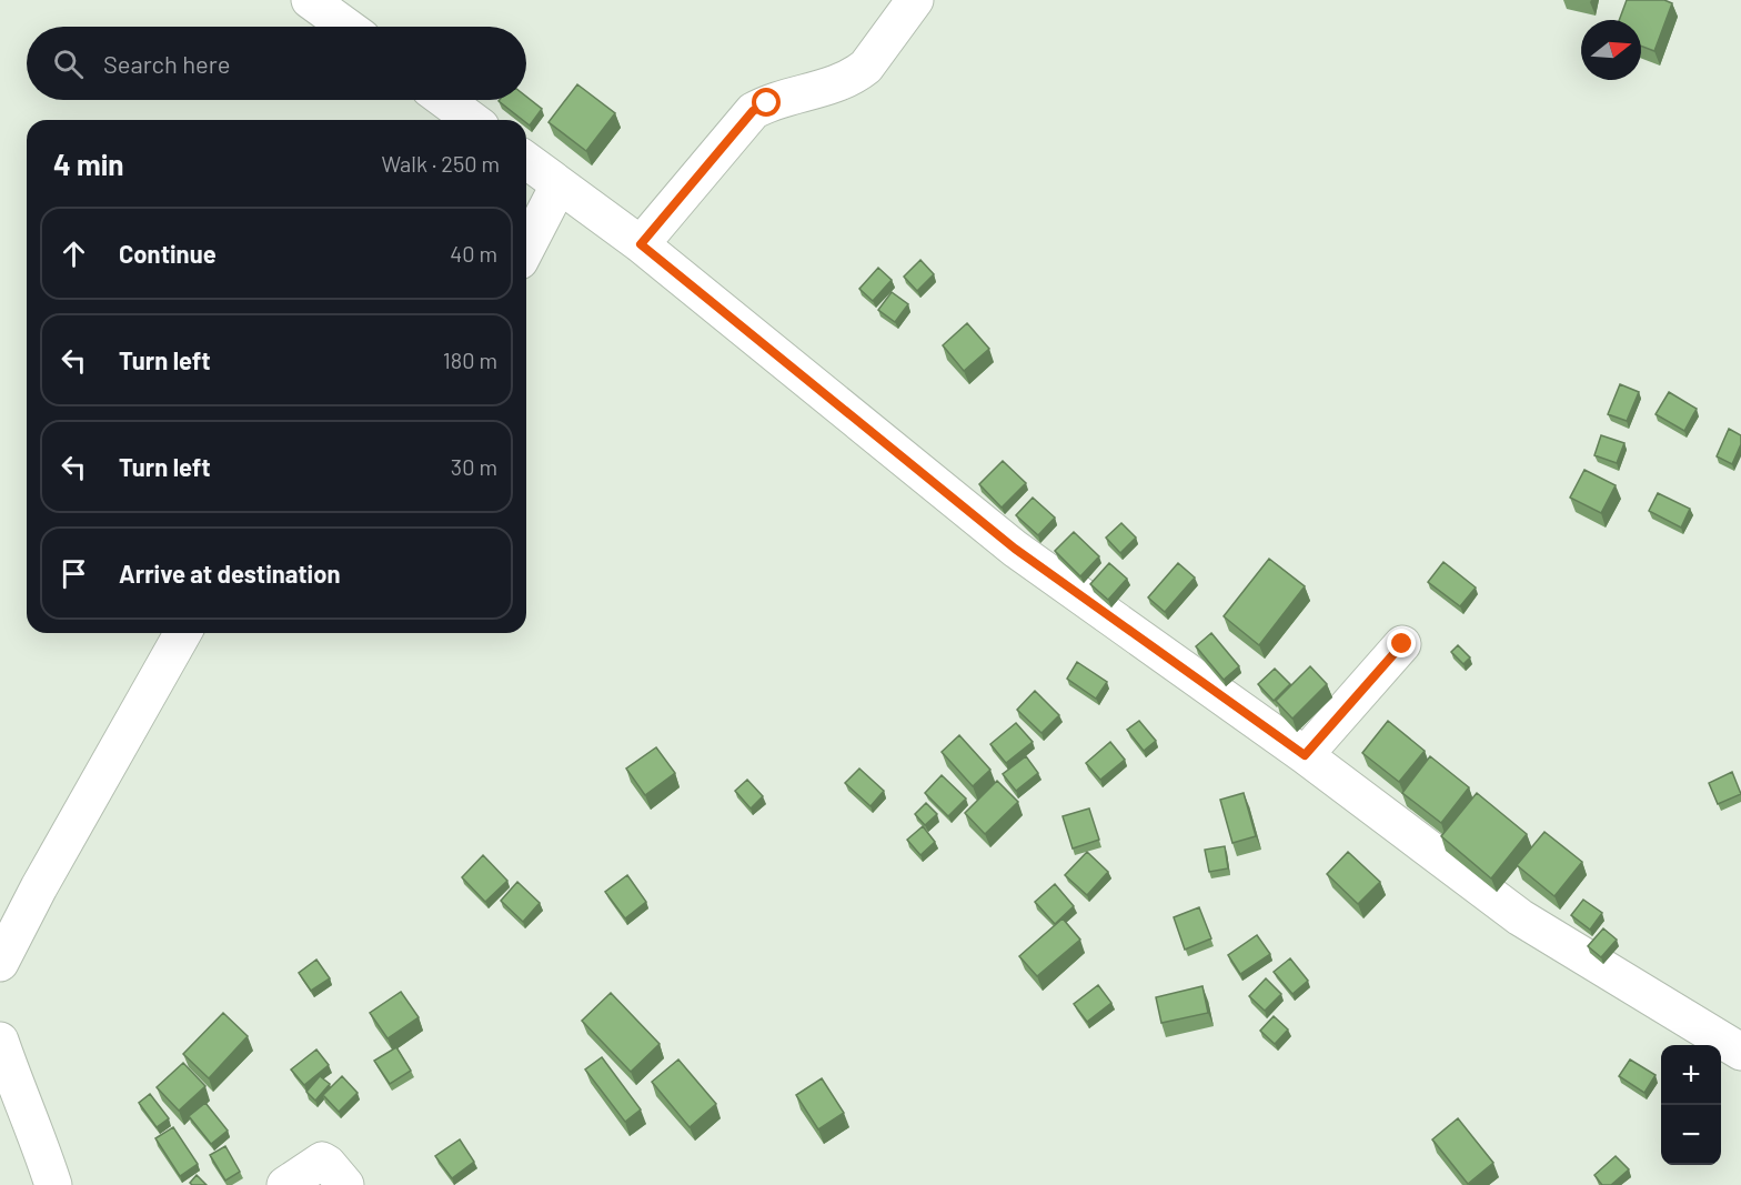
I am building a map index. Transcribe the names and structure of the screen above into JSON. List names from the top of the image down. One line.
{"north":"right","page":{"search":"Search here","heading":["4 min","Walk · 250 m"],"list":[["Continue","40 m"],["Turn left","180 m"],["Turn left","30 m"],"Arrive at destination"],"map_buttons":["+","−"]}}
